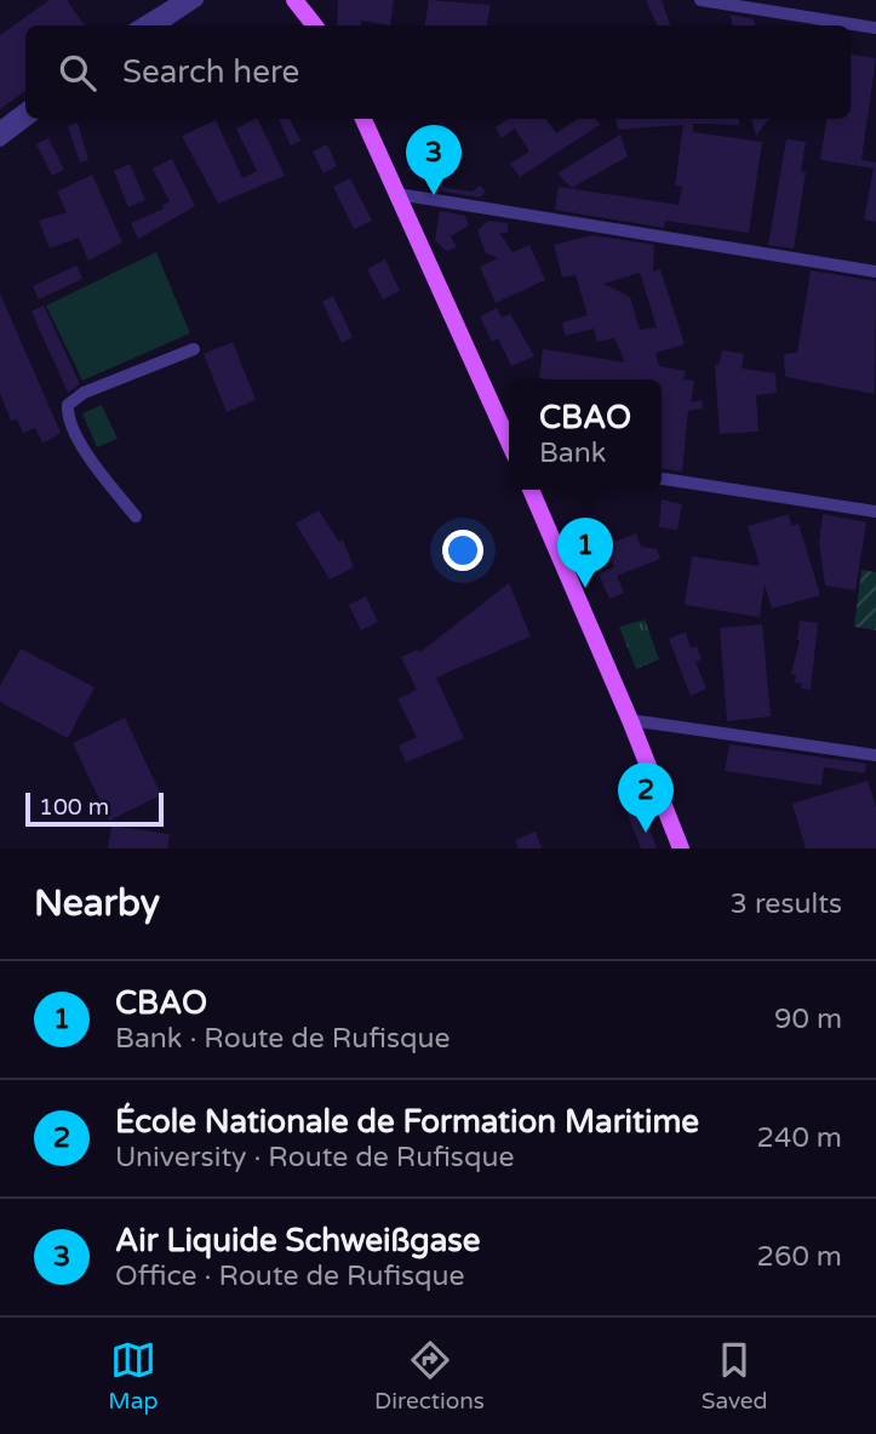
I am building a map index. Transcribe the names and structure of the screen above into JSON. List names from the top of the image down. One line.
{"scale_bar":"100 m","page":{"search":"Search here","pins":["3","1","2"],"popup":["CBAO","Bank"],"scale":"100 m","heading":["Nearby","3 results"],"list":[{"mark":"1","name":"CBAO","note":"Bank · Route de Rufisque","value":"90 m"},{"mark":"2","name":"École Nationale de Formation Maritime","note":"University · Route de Rufisque","value":"240 m"},{"mark":"3","name":"Air Liquide Schweißgase","note":"Office · Route de Rufisque","value":"260 m"}],"nav":["Map","Directions","Saved"]}}
